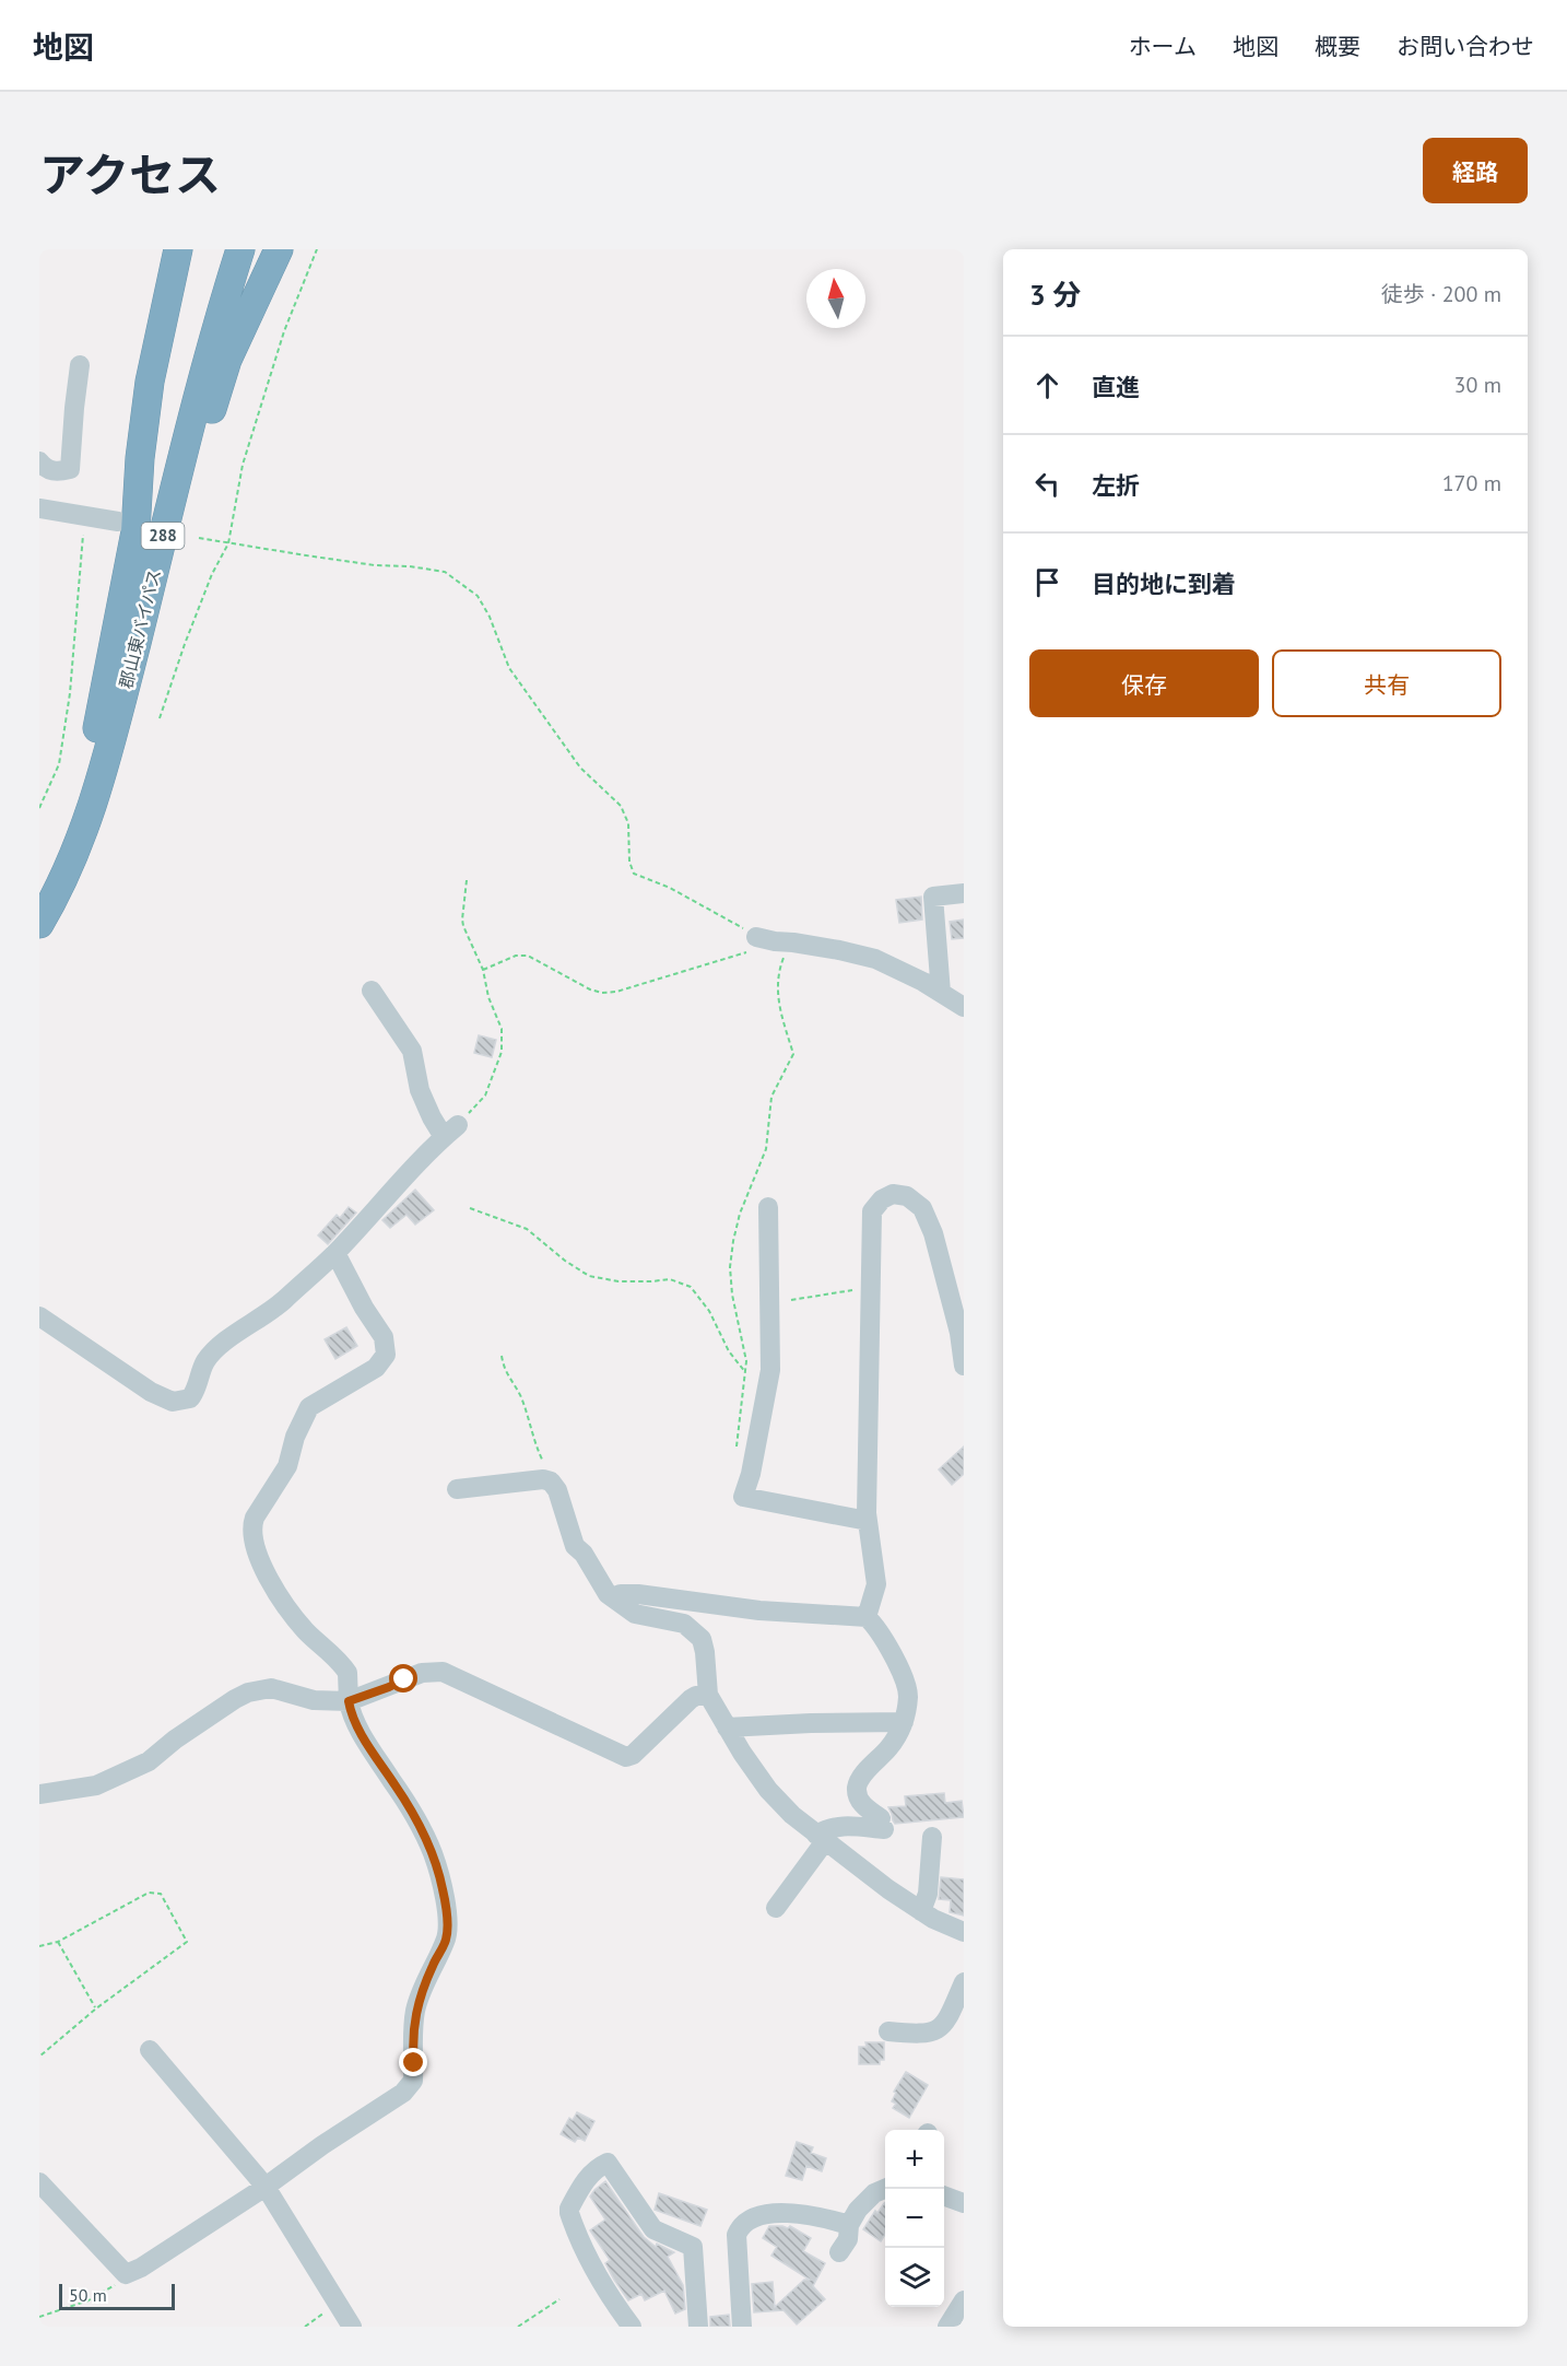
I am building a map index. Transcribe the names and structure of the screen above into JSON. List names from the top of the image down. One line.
{"streets":{"highway":["288","郡山東バイパス"]},"scale_bar":"50 m","north":"top","page":{"header":"地図","nav":["ホーム","地図","概要","お問い合わせ"],"title":"アクセス","buttons":["経路",["保存","共有"]],"heading":["3 分","徒歩 · 200 m"],"list":[["直進","30 m"],["左折","170 m"],"目的地に到着"],"map_buttons":["+","−"],"scale":"50 m"}}
